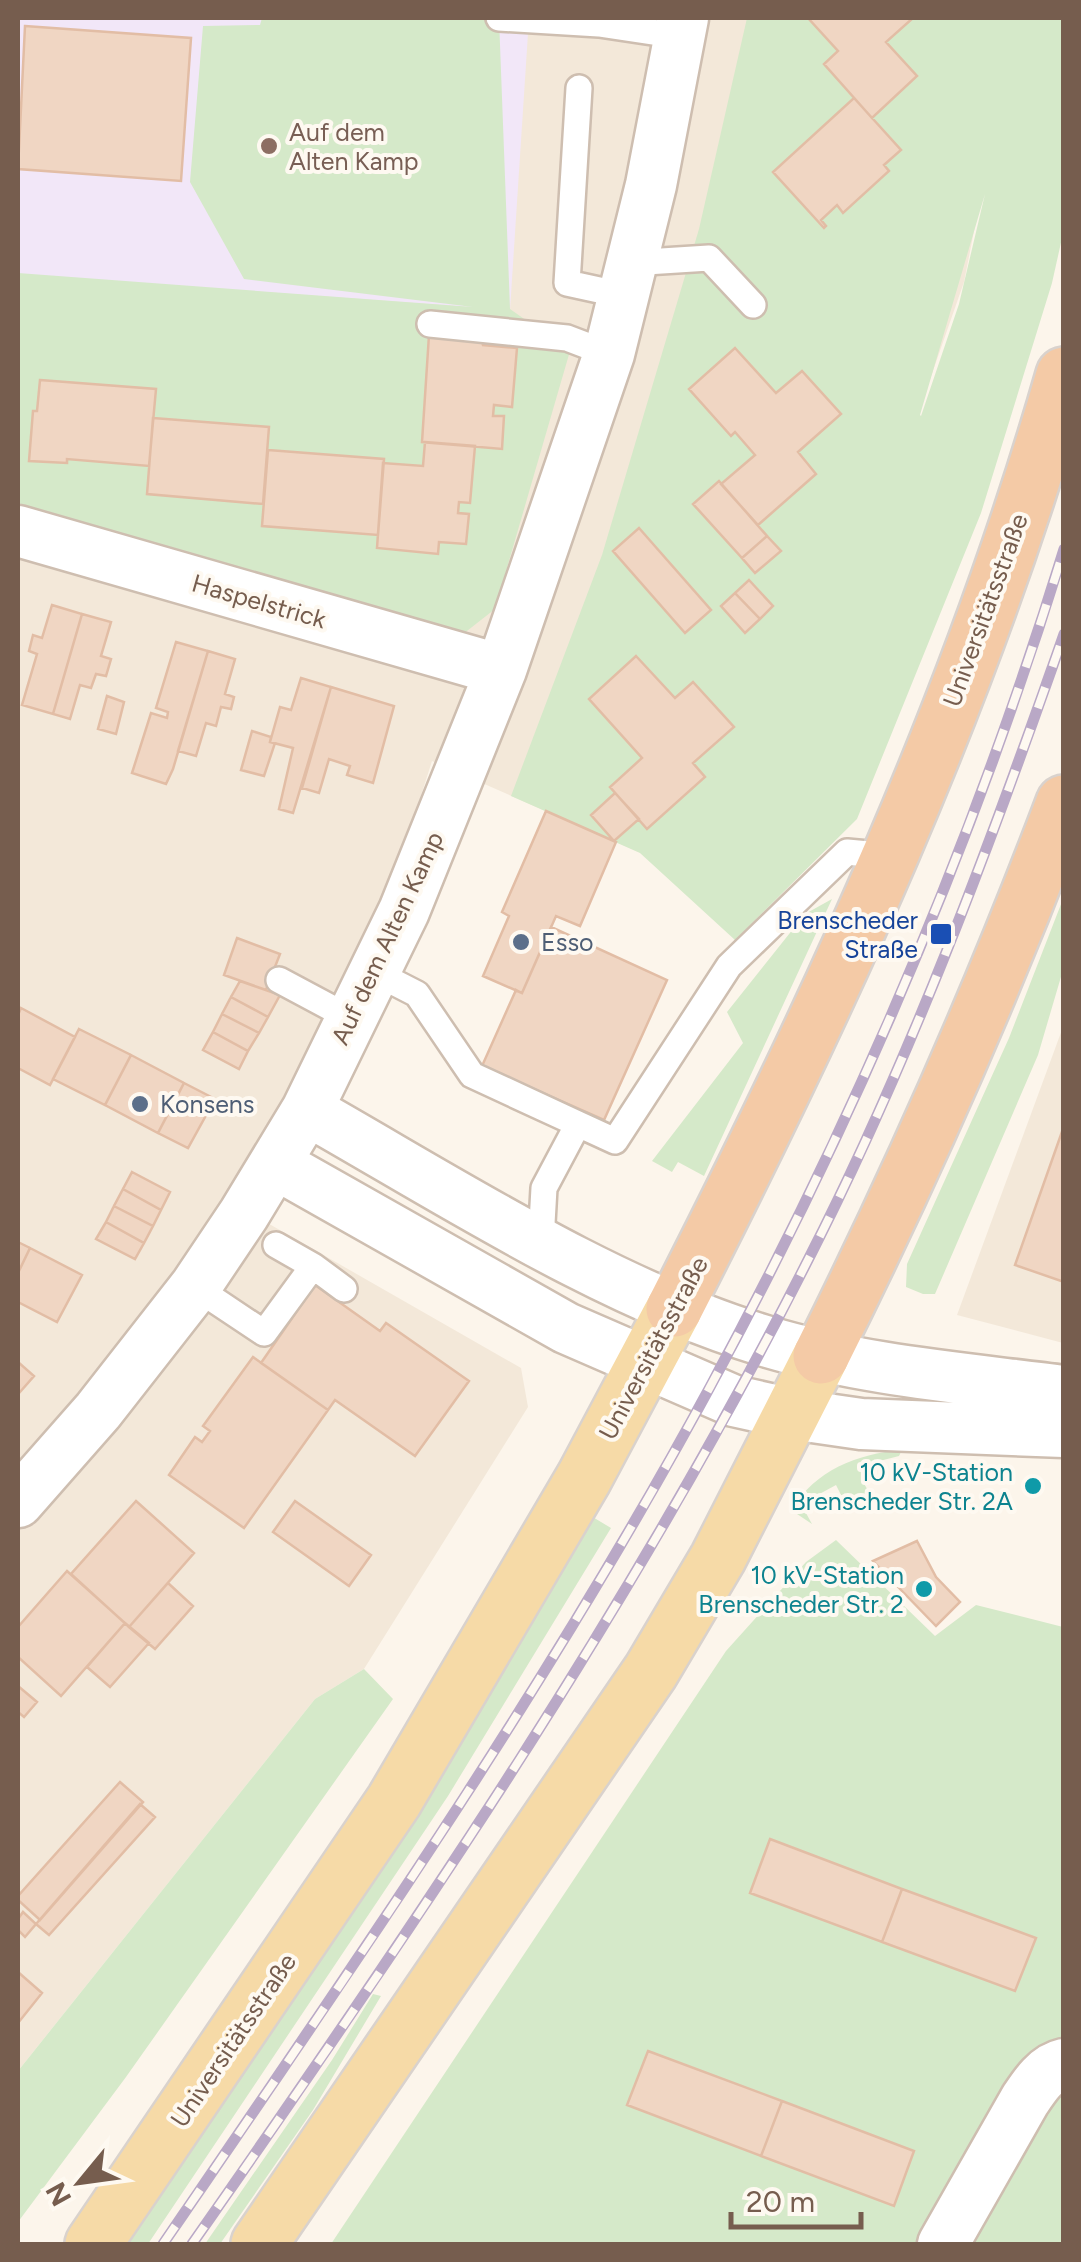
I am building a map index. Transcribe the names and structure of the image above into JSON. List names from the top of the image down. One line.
{"streets":{"highway":["Universitätsstraße"],"street":["Haspelstrick","Auf dem Alten Kamp"]},"crossings":[["Haspelstrick","Auf dem Alten Kamp"]],"places":{"other":["Auf dem Alten Kamp","Esso","Konsens","10 kV-Station Brenscheder Str. 2A","10 kV-Station Brenscheder Str. 2"],"transit":["Brenscheder Straße"]},"scale_bar":"20 m","north":"bottom left"}
